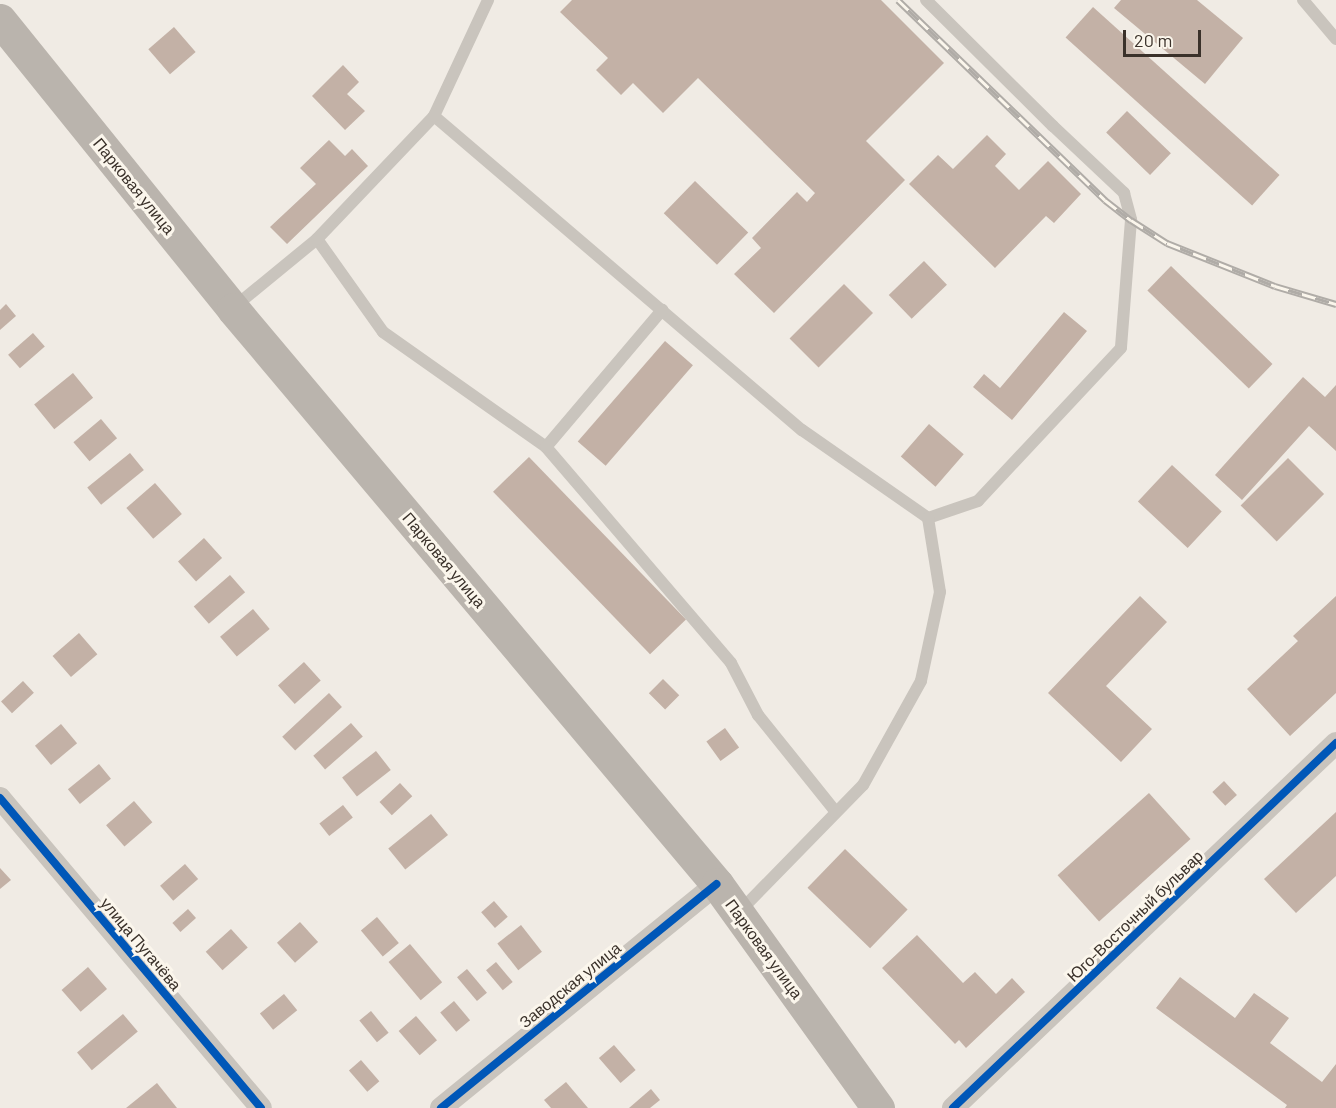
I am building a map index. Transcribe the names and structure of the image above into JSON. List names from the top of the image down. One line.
{"streets":{"main road":["Парковая улица"],"street":["Юго-Восточный бульвар","улица Пугачёва","Заводская улица"]},"crossings":[["Парковая улица","Заводская улица"]],"scale_bar":"20 m"}
